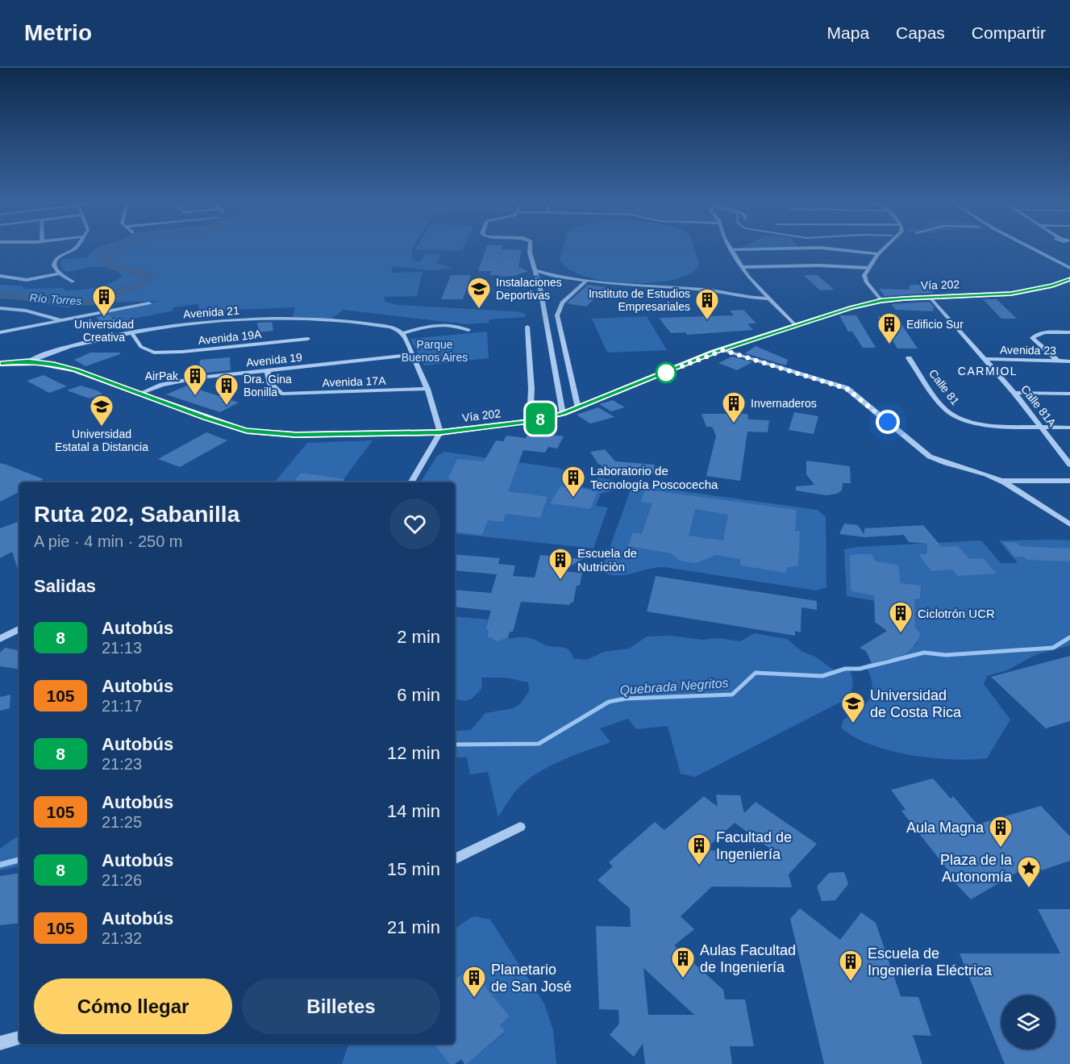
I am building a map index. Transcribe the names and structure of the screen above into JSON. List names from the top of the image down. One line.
{"streets":{"main road":["Vía 202"],"street":["Avenida 21","Avenida 19A","Avenida 23","Avenida 19","Avenida 17A","Calle 81","Calle 81A"]},"crossings":[["Vía 202","Avenida 21"],["Vía 202","Avenida 19"],["Vía 202","Calle 81A"],["Avenida 21","Avenida 19A"],["Avenida 23","Calle 81A"],["Avenida 19","Avenida 17A"],["Calle 81","Calle 81A"]],"districts":["CARMIOL"],"water":["Río Torres","Quebrada Negritos"],"parks":["Parque Buenos Aires"],"places":{"school or university":["Instalaciones Deportivas","Universidad Estatal a Distancia","Universidad de Costa Rica"],"building":["Universidad Creativa","Instituto de Estudios Empresariales","Edificio Sur","AirPak","Dra. Gina Bonilla","Invernaderos","Laboratorio de Tecnología Poscocecha","Escuela de Nutriciòn","Ciclotrón UCR","Aula Magna","Facultad de Ingeniería","Aulas Facultad de Ingeniería","Escuela de Ingeniería Eléctrica","Planetario de San José"],"place":["Plaza de la Autonomía"]},"lines":["bus line 8"],"page":{"header":"Metrio","nav":["Mapa","Capas","Compartir"],"on_map":"8","heading":[["Ruta 202, Sabanilla","A pie · 4 min · 250 m"],"Salidas"],"list":[{"mark":"8","name":"Autobús","note":"21:13","value":"2 min"},{"mark":"105","name":"Autobús","note":"21:17","value":"6 min"},{"mark":"8","name":"Autobús","note":"21:23","value":"12 min"},{"mark":"105","name":"Autobús","note":"21:25","value":"14 min"},{"mark":"8","name":"Autobús","note":"21:26","value":"15 min"},{"mark":"105","name":"Autobús","note":"21:32","value":"21 min"}],"buttons":["Cómo llegar","Billetes"]}}
